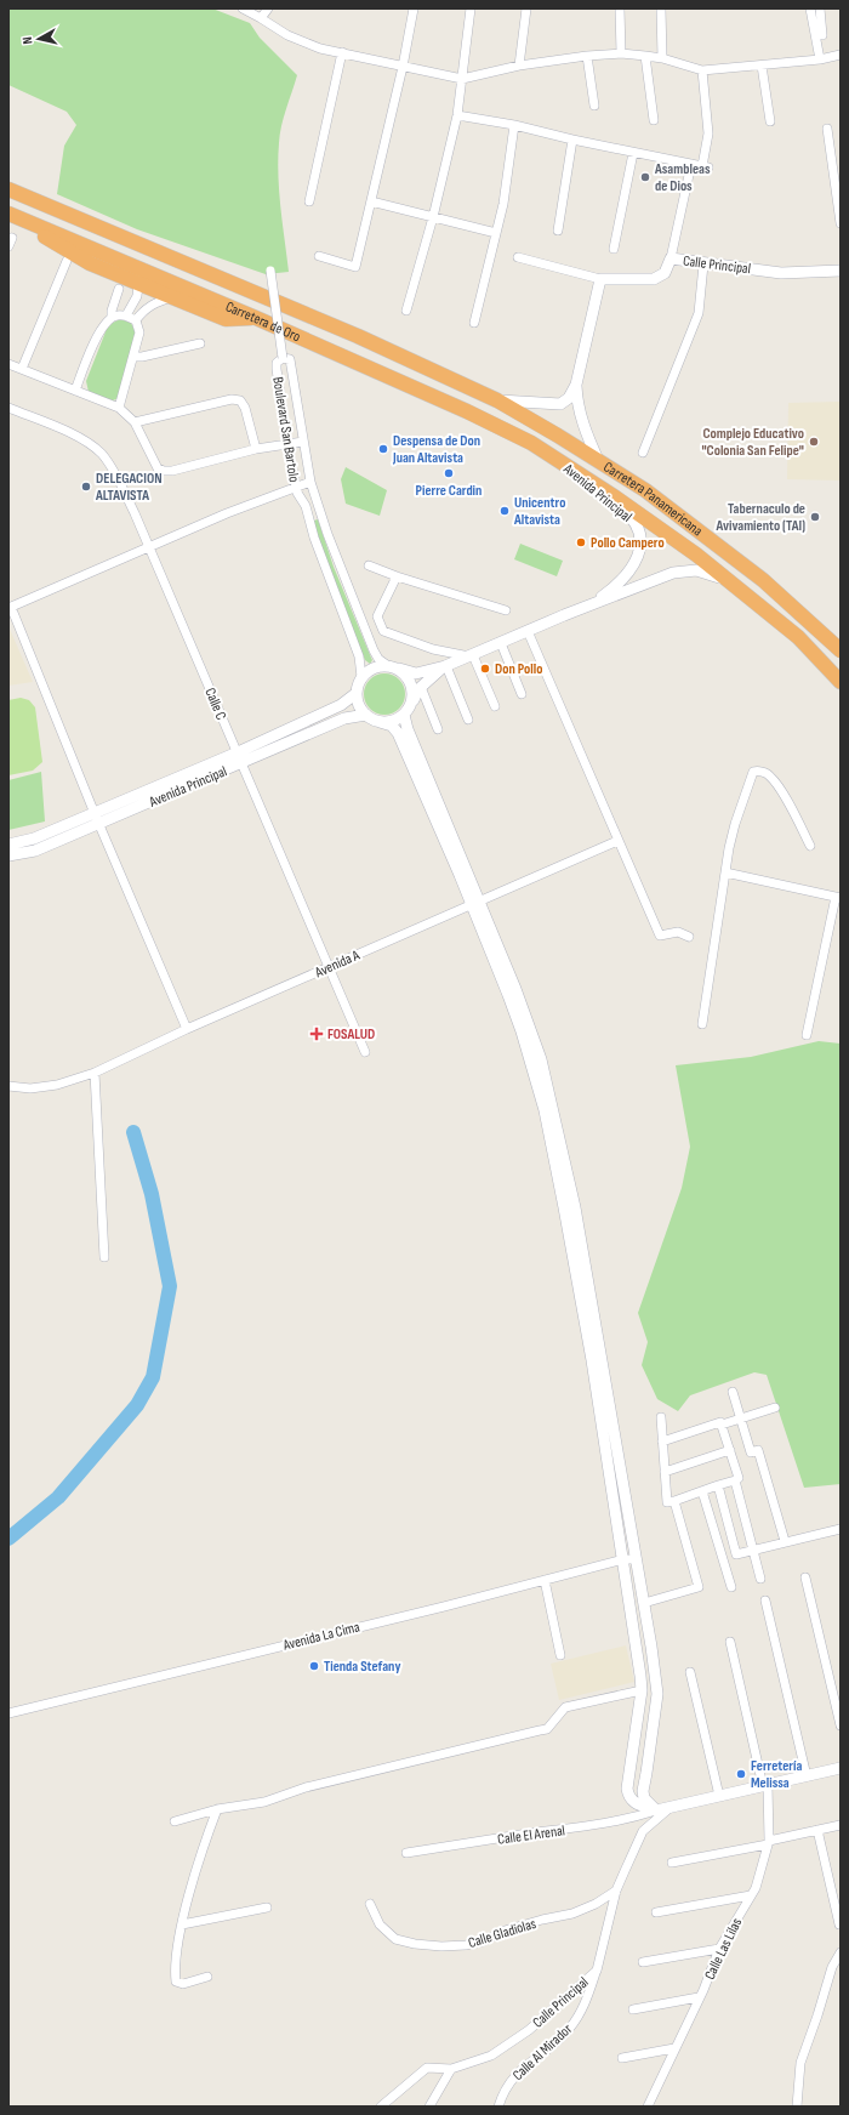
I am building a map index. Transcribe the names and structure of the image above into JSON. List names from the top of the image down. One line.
{"streets":{"highway":["Carretera de Oro","Carretera Panamericana"],"main road":["Calle Principal","Avenida Principal"],"street":["Boulevard San Bartolo","Calle C","Avenida A","Avenida La Cima","Calle El Arenal","Calle Gladiolas","Calle Las Lilas","Calle Al Mirador"]},"crossings":[["Calle Principal","Calle Gladiolas"],["Calle Principal","Calle Al Mirador"],["Carretera de Oro","Carretera Panamericana"],["Boulevard San Bartolo","Avenida Principal"],["Avenida Principal","Carretera Panamericana"],["Avenida Principal","Calle C"],["Calle C","Avenida A"]],"places":{"other":["Asambleas de Dios","Complejo Educativo \"Colonia San Felipe\"","Despensa de Don Juan Altavista","Pierre Cardin","DELEGACION ALTAVISTA","Unicentro Altavista","Tabernaculo de Avivamiento (TAI)","Pollo Campero","Don Pollo","Tienda Stefany","Ferretería Melissa"],"health":["FOSALUD"]},"north":"left"}
